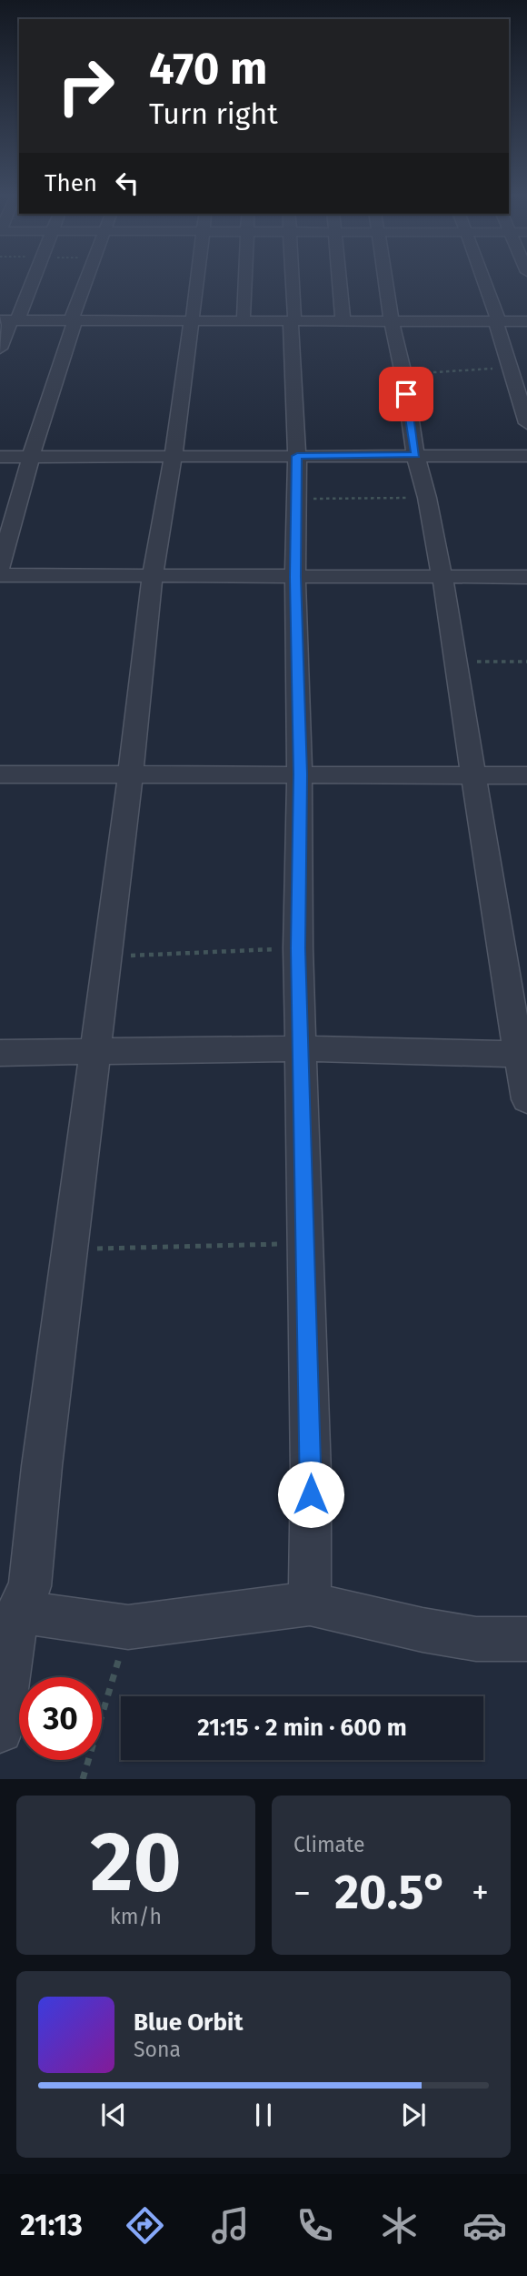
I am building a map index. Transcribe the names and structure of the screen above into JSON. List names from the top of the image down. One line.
{"page":{"turn":["470 m","Turn right"],"then":"Then","limit":"30","trip":"21:15 · 2 min · 600 m","tile":[["20","km/h"],"Climate"],"heat":["−","20.5°","+"],"song":["Blue Orbit","Sona"],"tabs":"21:13"}}
